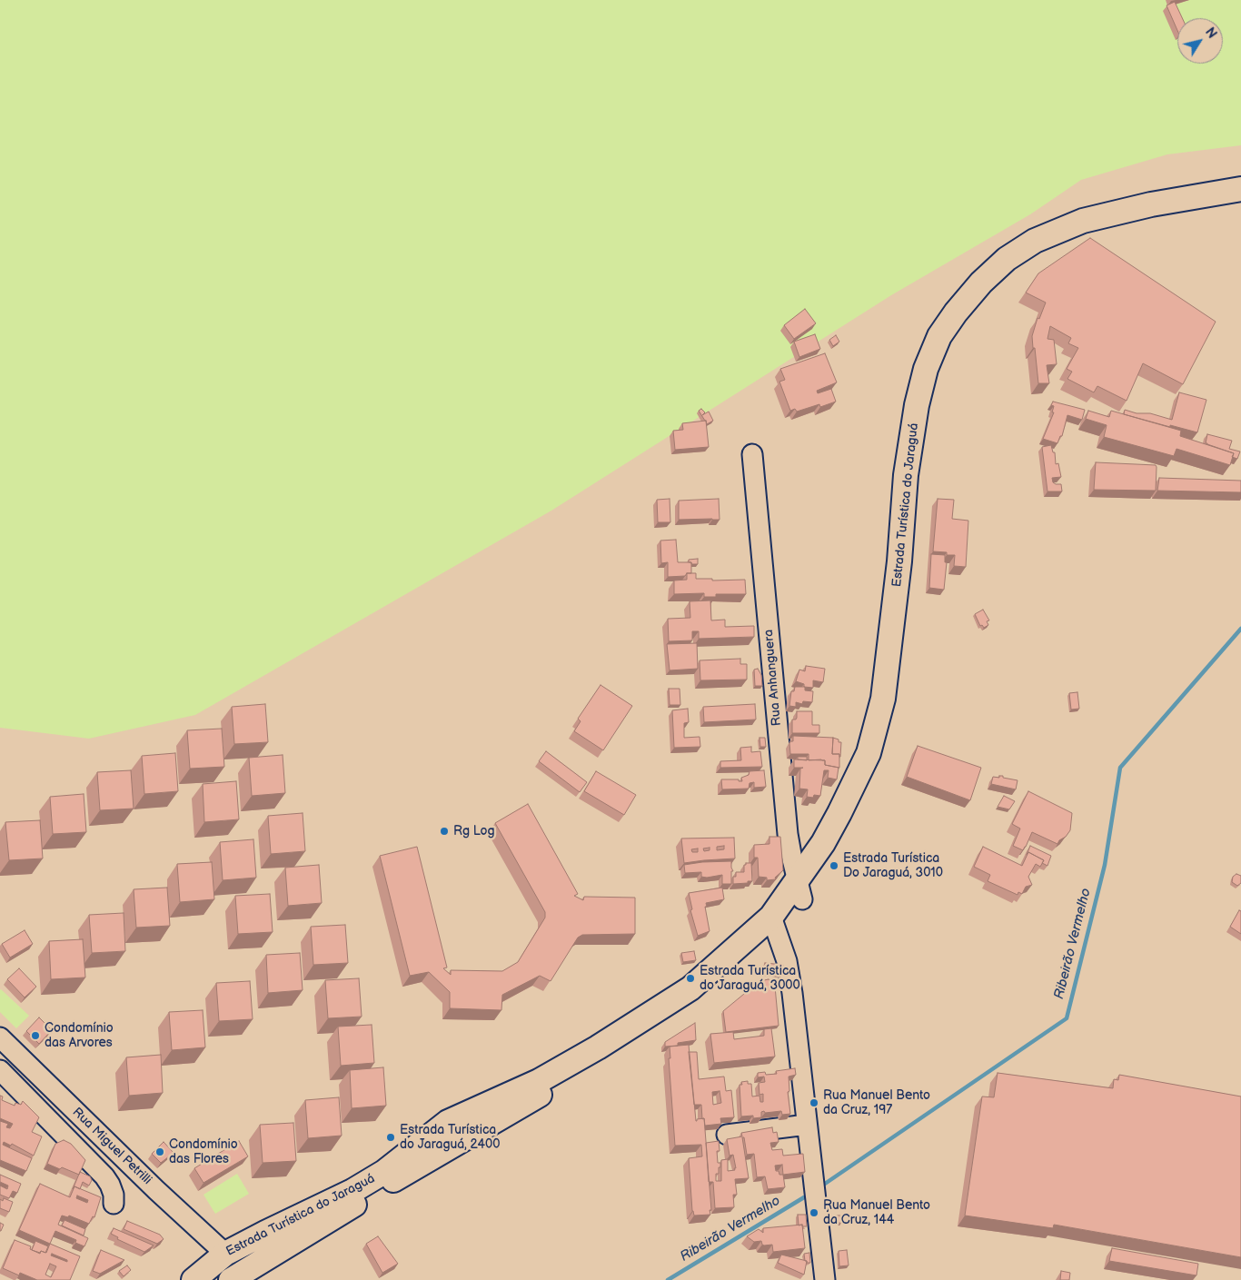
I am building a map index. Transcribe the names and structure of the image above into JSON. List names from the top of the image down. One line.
{"streets":{"main road":["Estrada Turística do Jaraguá"],"street":["Rua Anhanguera","Rua Miguel Petrilli"]},"crossings":[["Estrada Turística do Jaraguá","Rua Anhanguera"],["Estrada Turística do Jaraguá","Rua Miguel Petrilli"]],"water":["Ribeirão Vermelho"],"places":["Rg Log","Estrada Turística Do Jaraguá, 3010","Estrada Turística do Jaraguá, 3000","Condomínio das Arvores","Rua Manuel Bento da Cruz, 197","Estrada Turística do Jaraguá, 2400","Condomínio das Flores","Rua Manuel Bento da Cruz, 144"],"north":"top right"}
